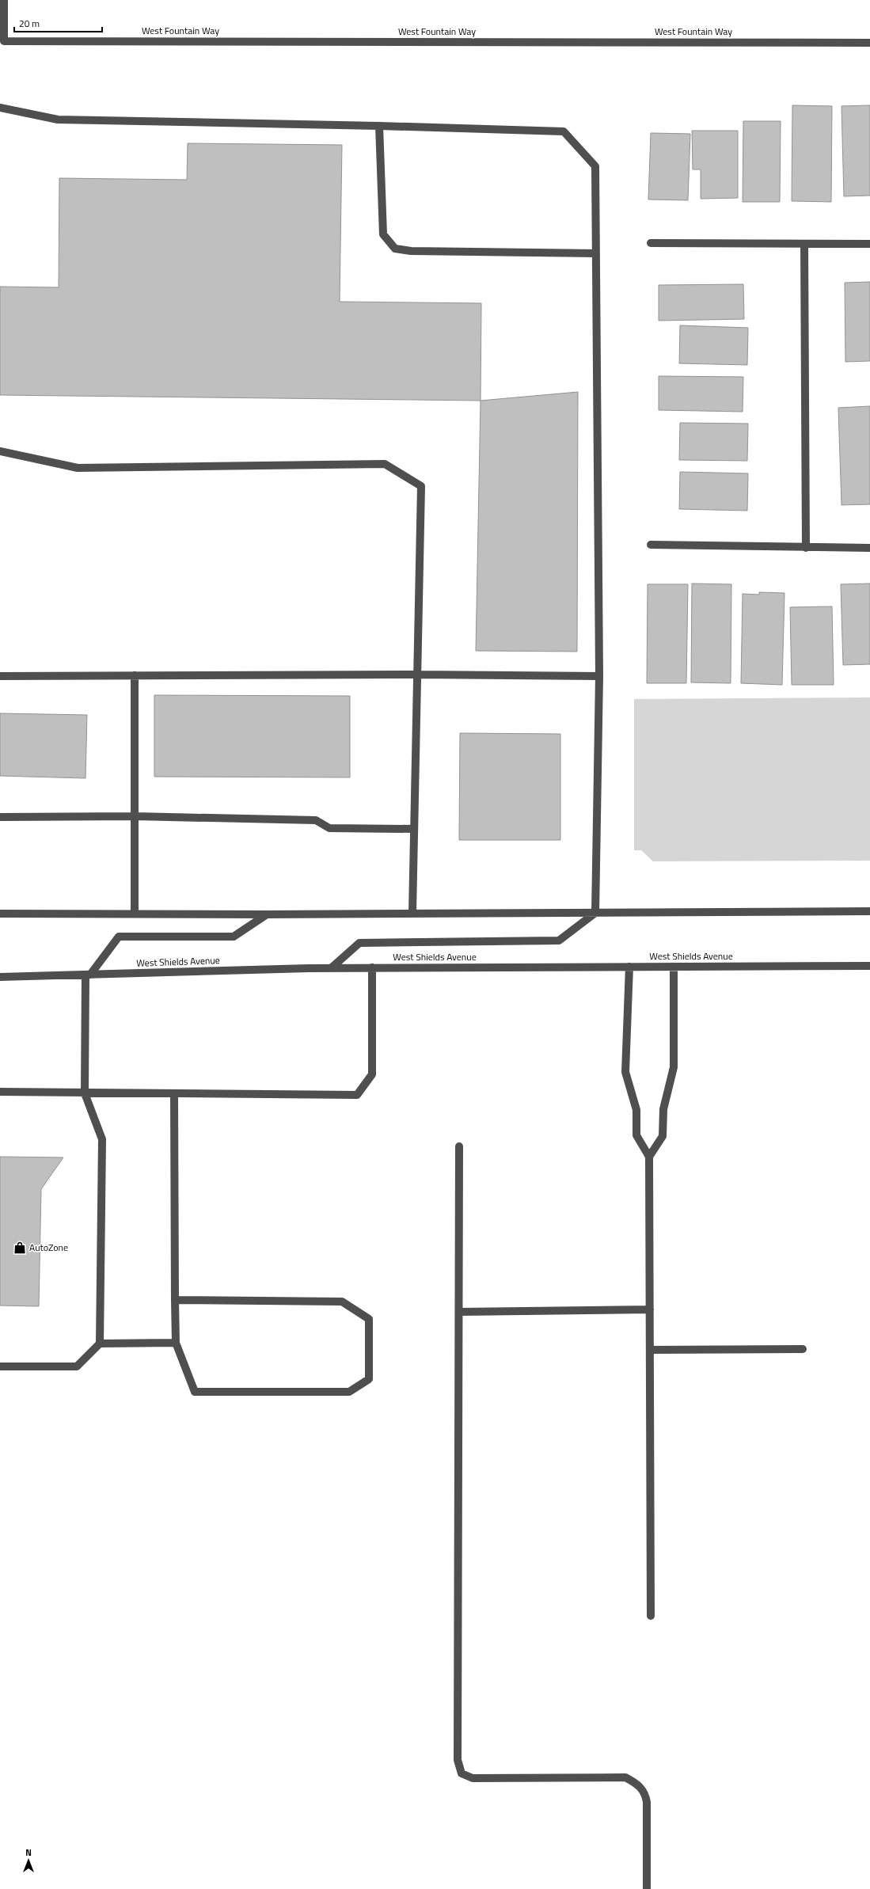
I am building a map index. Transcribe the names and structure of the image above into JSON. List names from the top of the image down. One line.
{"streets":{"street":["West Fountain Way","West Shields Avenue"]},"places":{"shop":["AutoZone"]},"scale_bar":"20 m","north":"top"}
